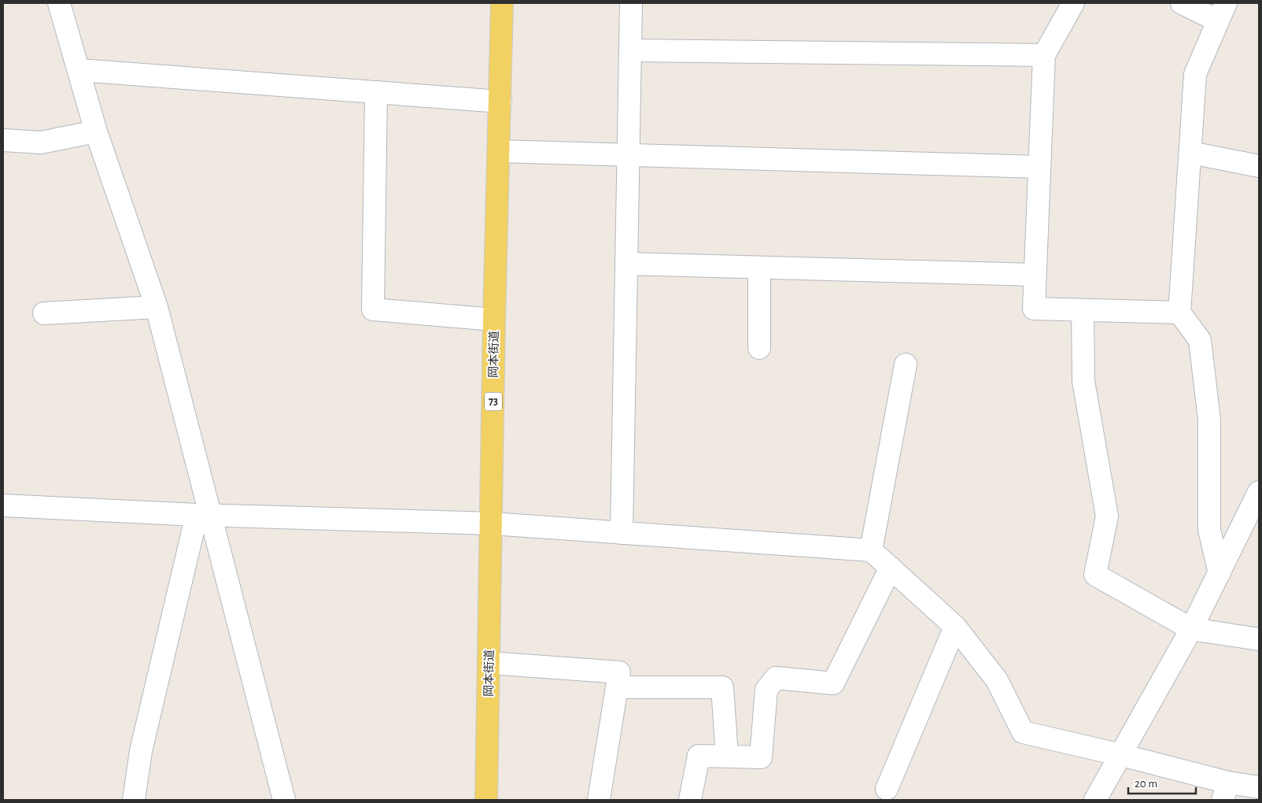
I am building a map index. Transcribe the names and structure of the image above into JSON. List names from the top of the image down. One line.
{"streets":{"main road":["岡本街道","73"]},"scale_bar":"20 m"}
